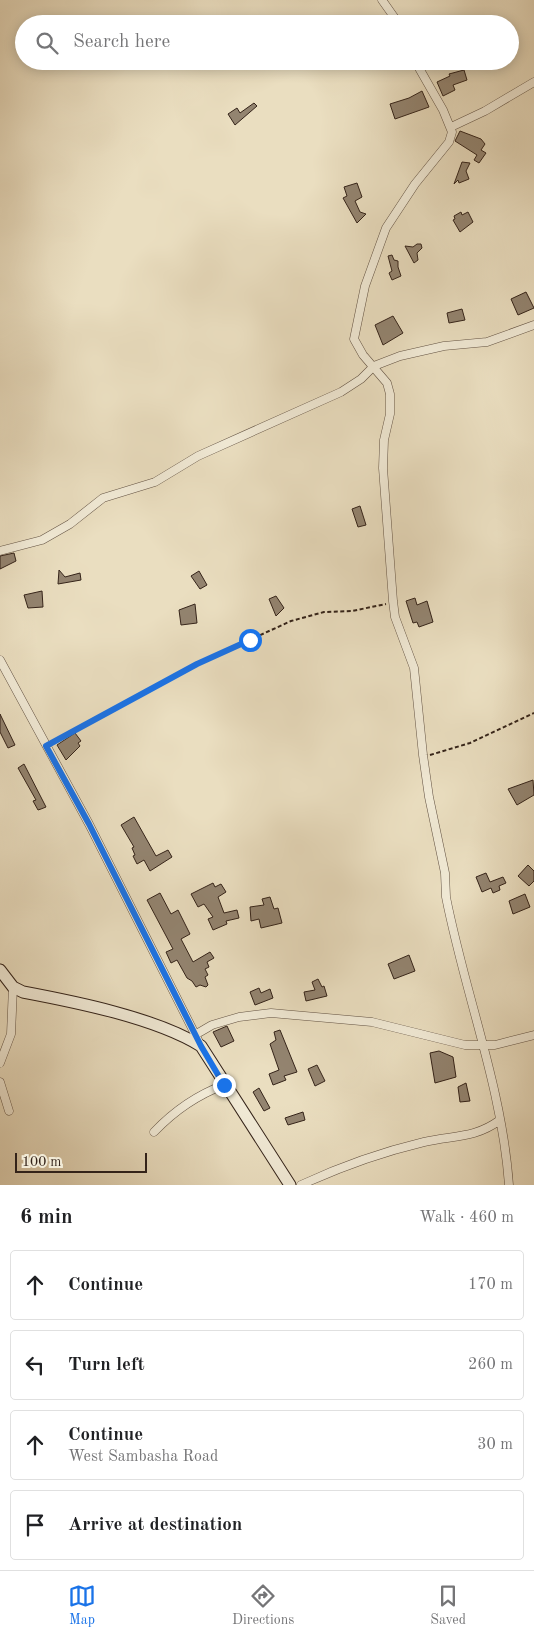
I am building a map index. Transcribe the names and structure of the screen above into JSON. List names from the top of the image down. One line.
{"scale_bar":"100 m","page":{"search":"Search here","scale":"100 m","heading":["6 min","Walk · 460 m"],"list":[["Continue","170 m"],["Turn left","260 m"],["Continue","West Sambasha Road","30 m"],"Arrive at destination"],"nav":["Map","Directions","Saved"]}}
